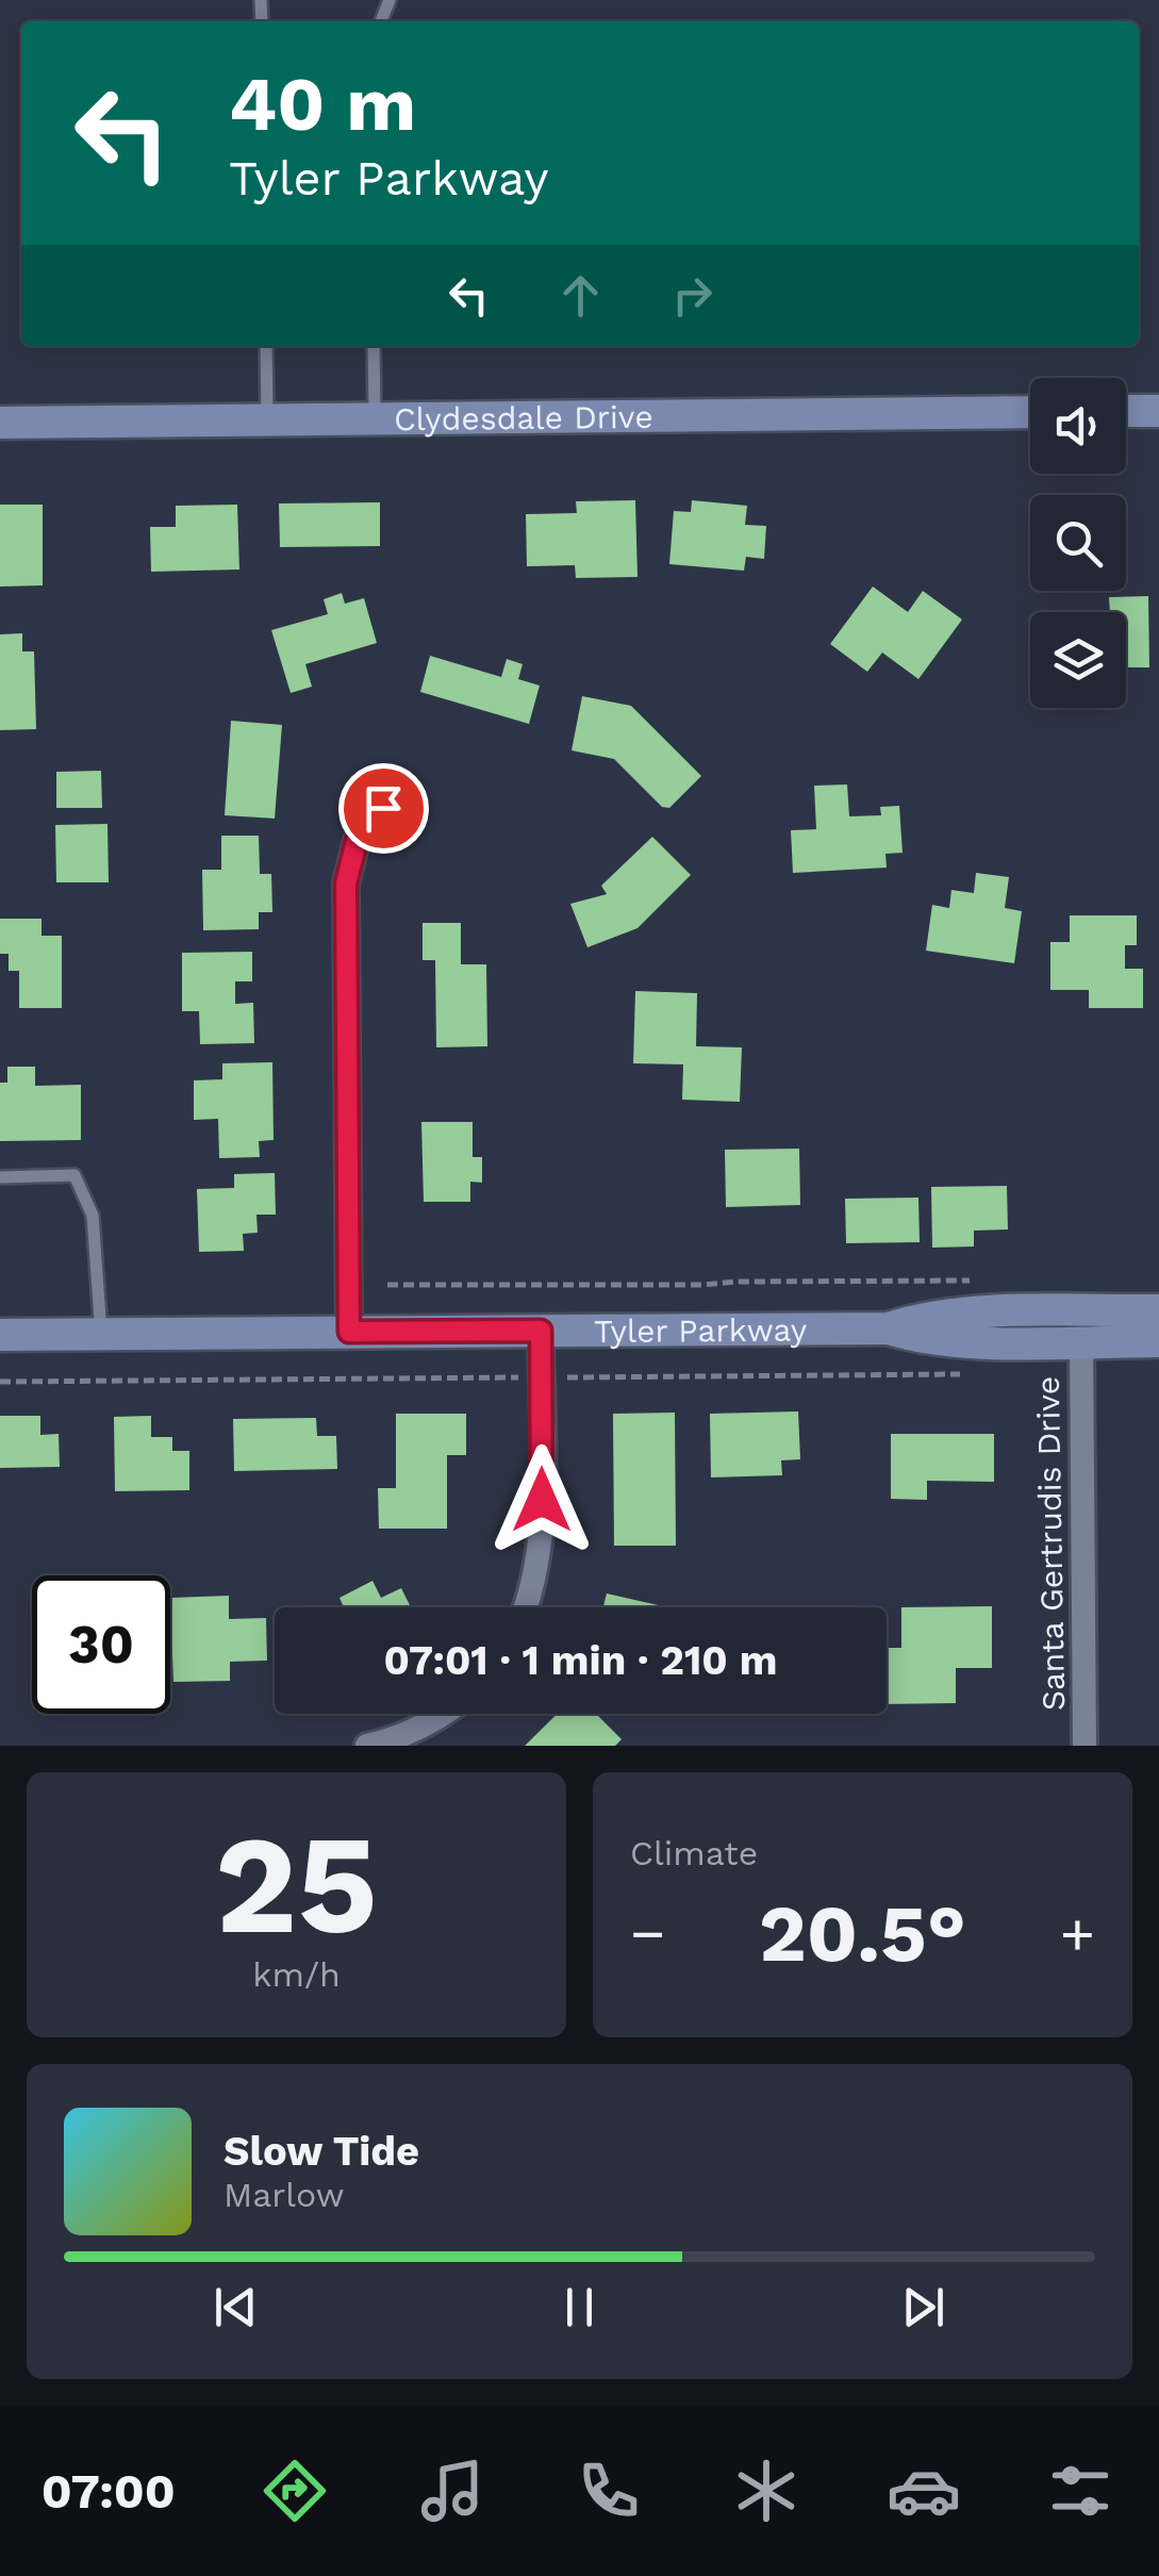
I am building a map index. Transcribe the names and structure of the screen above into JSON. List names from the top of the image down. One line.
{"streets":{"street":["Clydesdale Drive","Tyler Parkway","Santa Gertrudis Drive"]},"crossings":[["Tyler Parkway","Santa Gertrudis Drive"]],"page":{"turn":["40 m","Tyler Parkway"],"limit":"30","trip":"07:01 · 1 min · 210 m","tile":[["25","km/h"],"Climate"],"heat":["−","20.5°","+"],"song":["Slow Tide","Marlow"],"tabs":"07:00"}}
